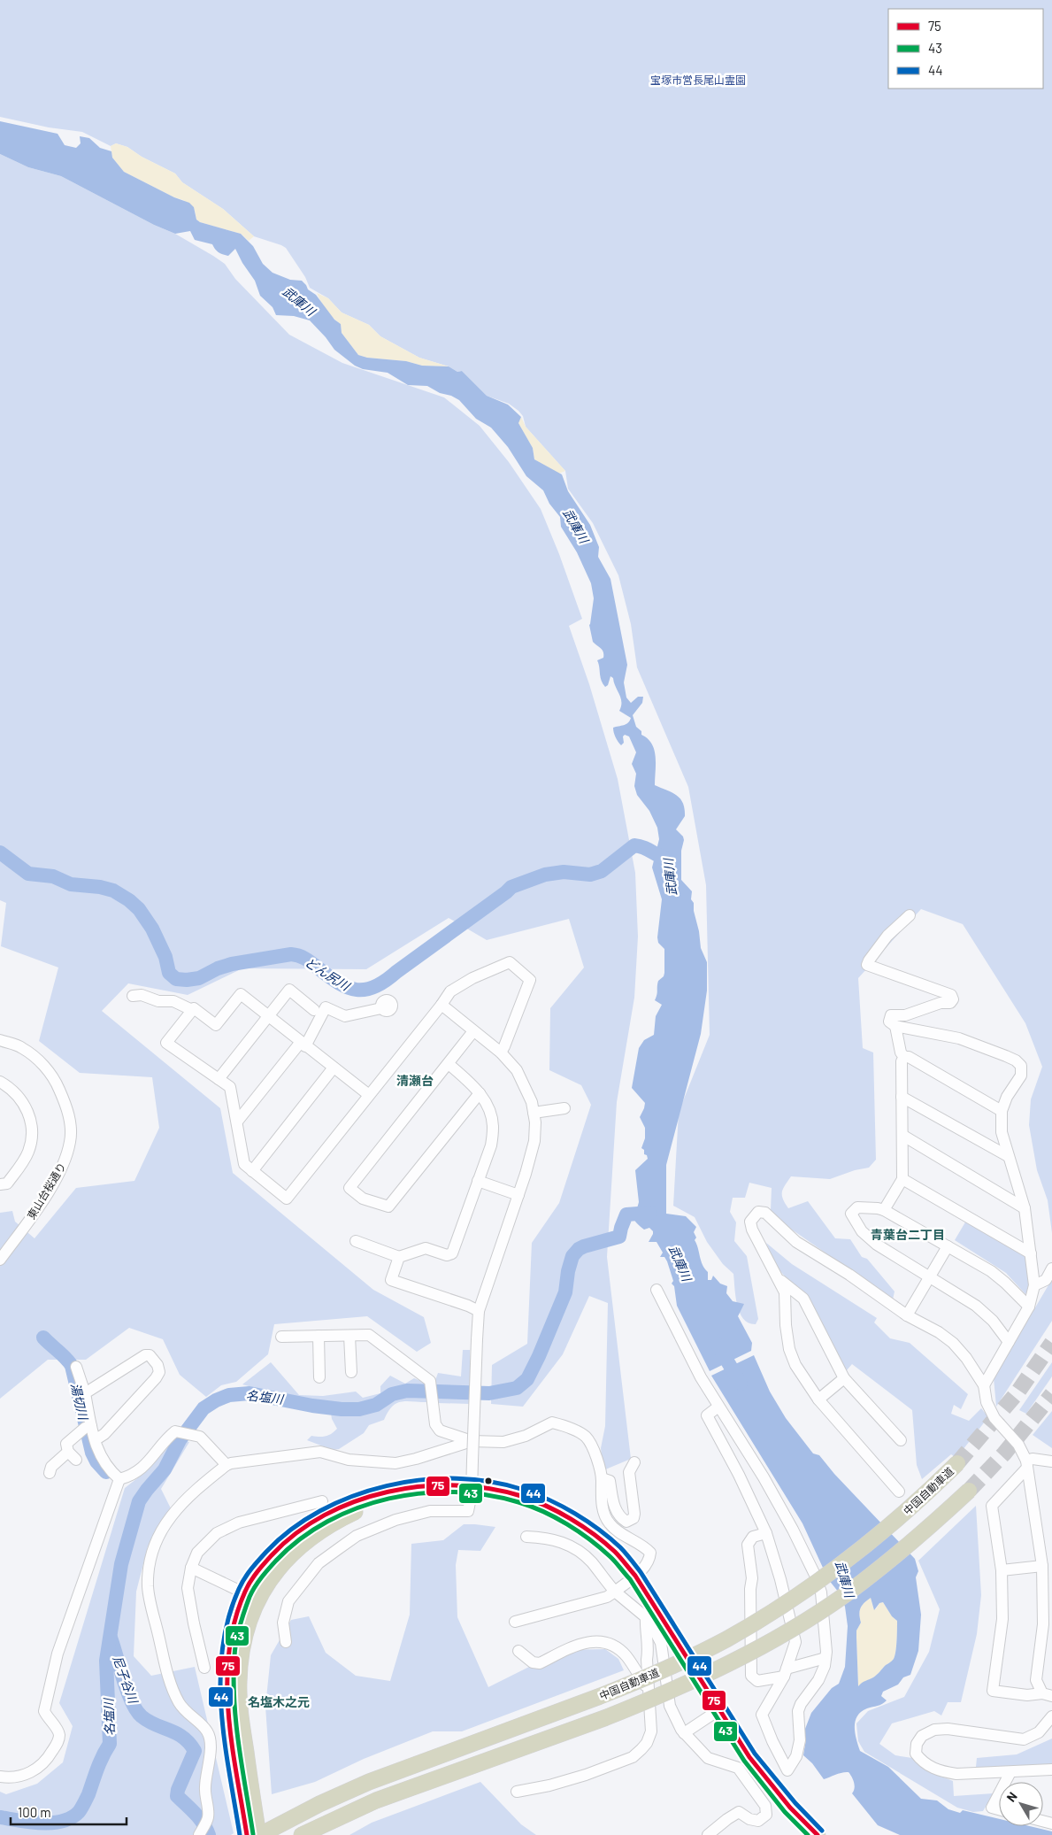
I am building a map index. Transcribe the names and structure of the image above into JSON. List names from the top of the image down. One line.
{"streets":{"highway":["中国自動車道"],"street":["東山台桜通り"]},"districts":["清瀬台","青葉台二丁目","名塩木之元"],"water":["武庫川","どん尻川","名塩川","湯切川","尼子谷川"],"parks":["宝塚市営長尾山霊園"],"lines":["transit line 44","transit line 75","transit line 43"],"legend":["75","43","44"],"scale_bar":"100 m","north":"top left"}
